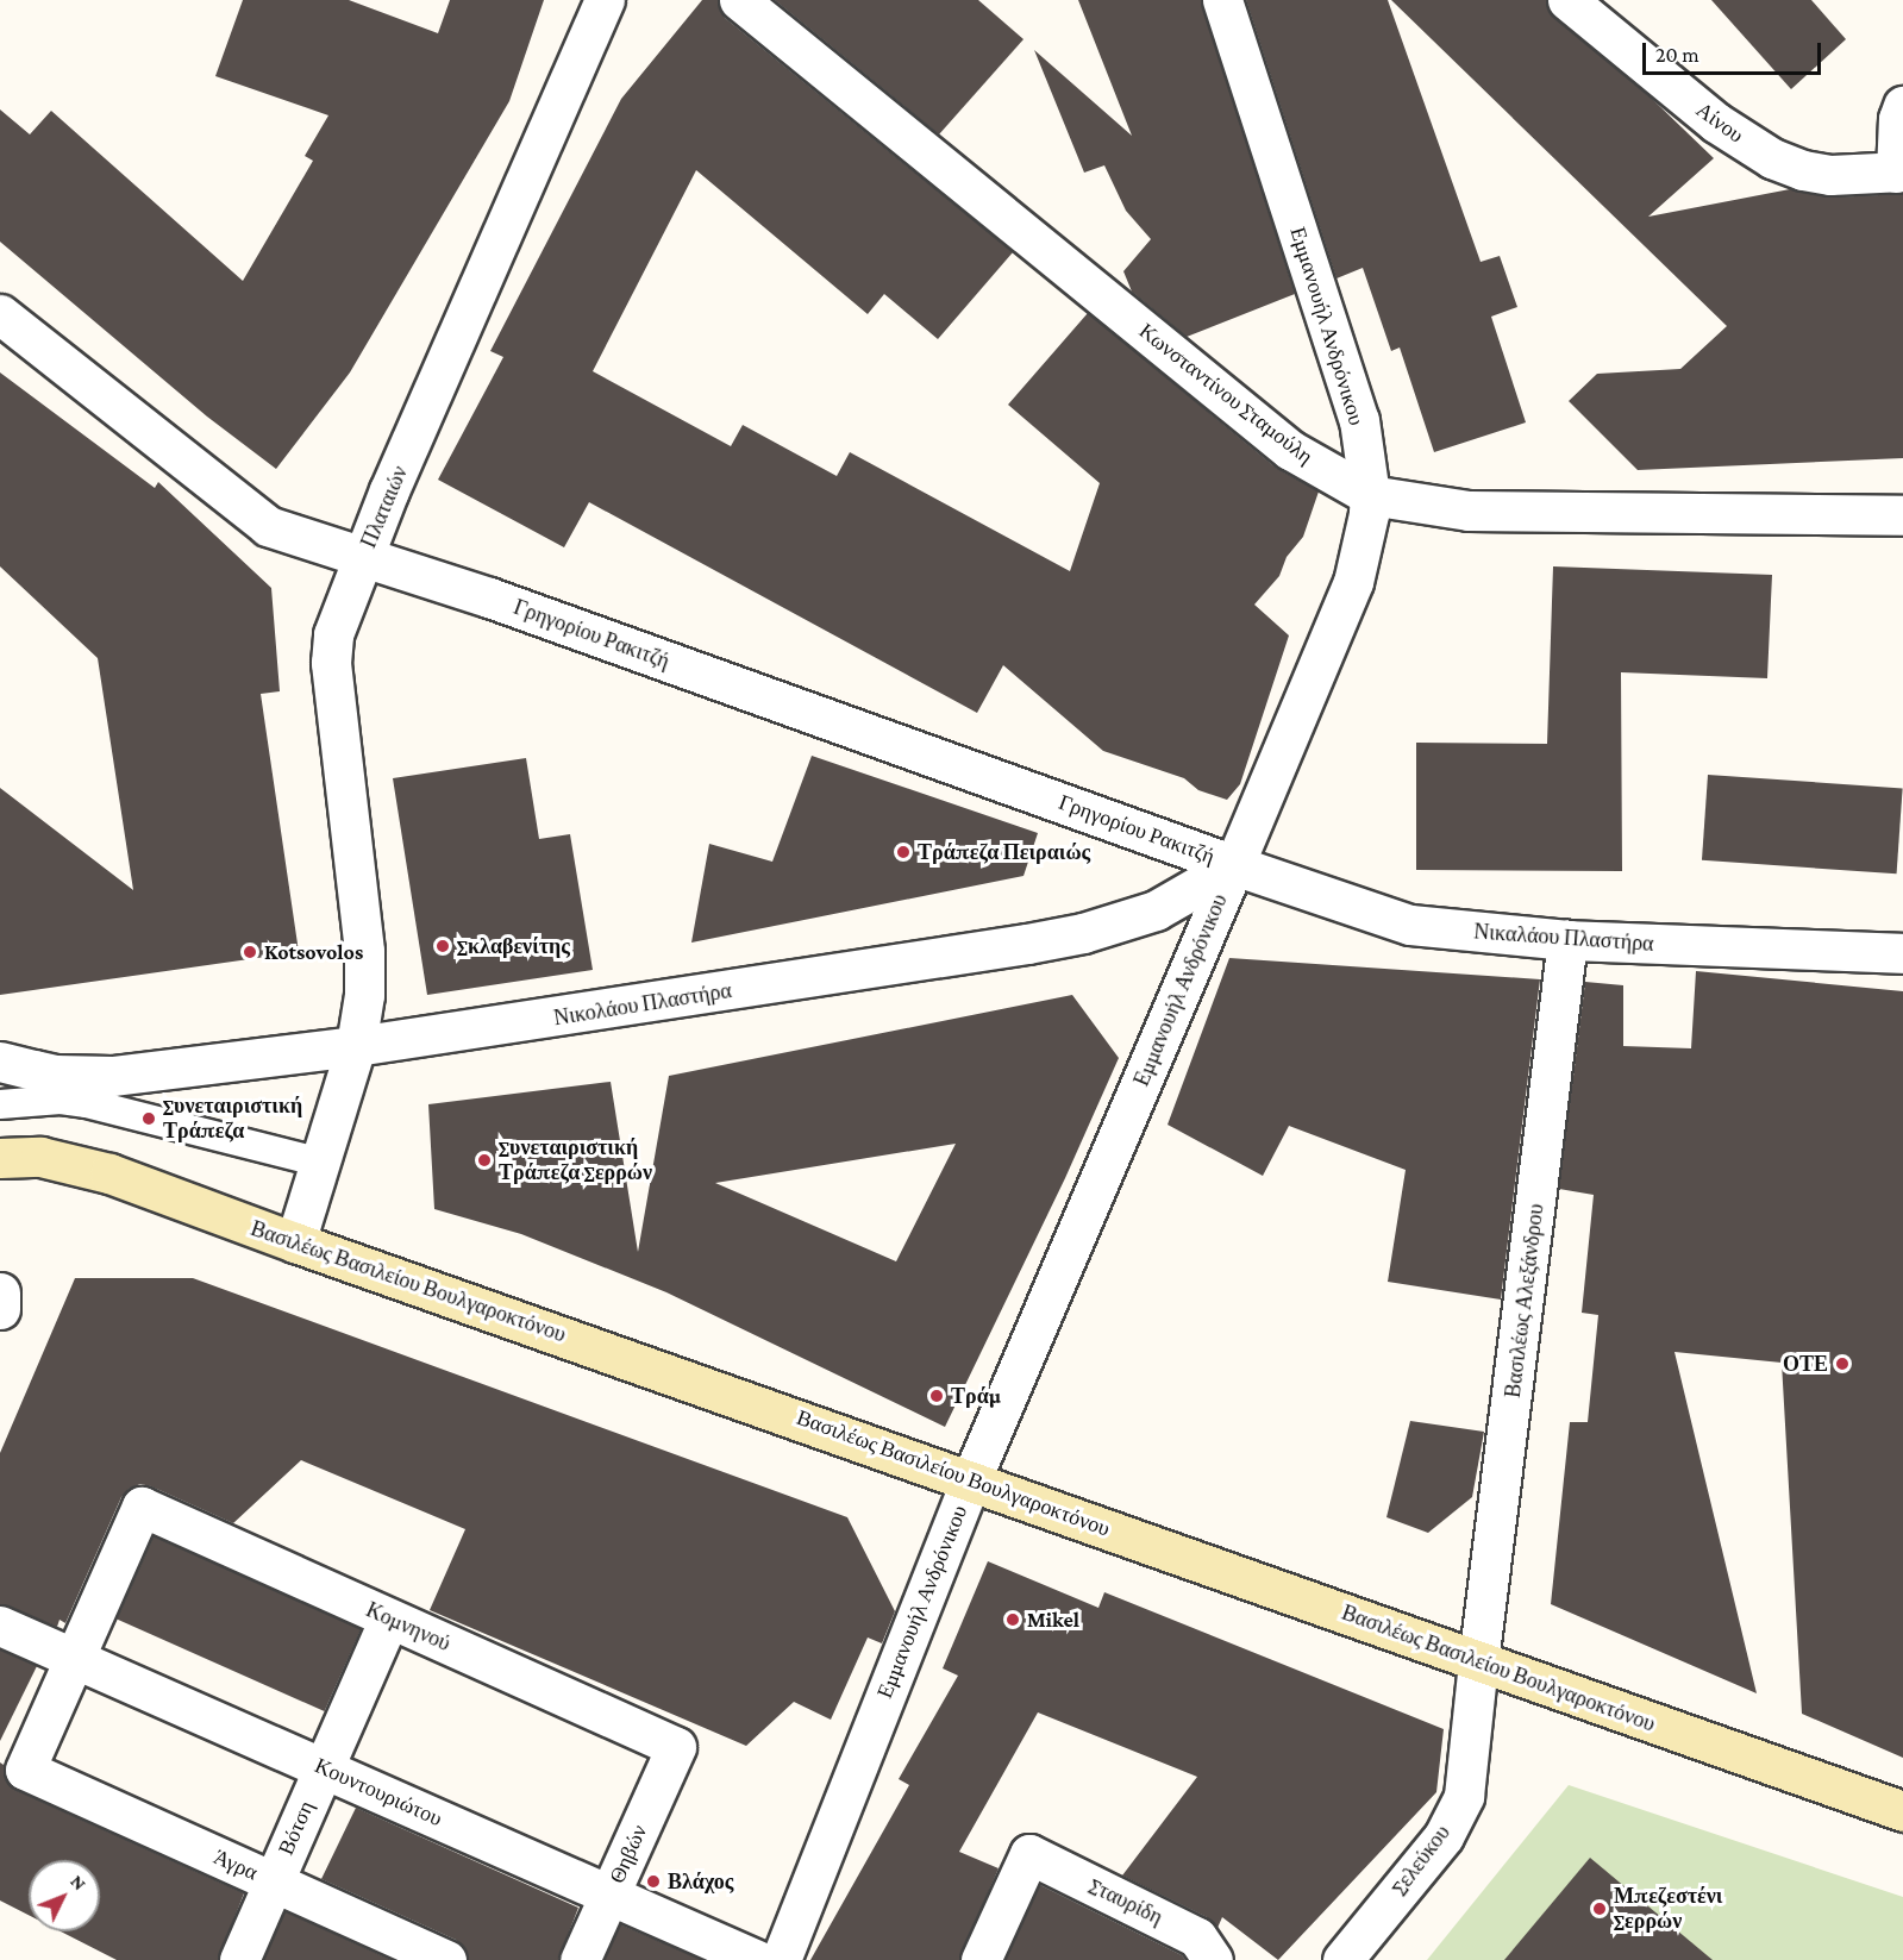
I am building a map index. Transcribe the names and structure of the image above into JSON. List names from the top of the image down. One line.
{"streets":{"main road":["Βασιλέως Βασιλείου Βουλγαροκτόνου"],"street":["Αίνου","Εμμανουήλ Ανδρόνικου","Κωνσταντίνου Σταμούλη","Πλαταιών","Γρηγορίου Ρακιτζή","Νικαλάου Πλαστήρα","Νικολάου Πλαστήρα","Βασιλέως Αλεξάνδρου","Κομνηνού","Κουντουριώτου","Βότση","Θηβών","Σελεύκου","Άγρα","Σταυρίδη"]},"crossings":[["Εμμανουήλ Ανδρόνικου","Κωνσταντίνου Σταμούλη"],["Εμμανουήλ Ανδρόνικου","Γρηγορίου Ρακιτζή"],["Εμμανουήλ Ανδρόνικου","Νικαλάου Πλαστήρα"],["Εμμανουήλ Ανδρόνικου","Νικολάου Πλαστήρα"],["Εμμανουήλ Ανδρόνικου","Βασιλέως Βασιλείου Βουλγαροκτόνου"],["Πλαταιών","Γρηγορίου Ρακιτζή"],["Πλαταιών","Νικολάου Πλαστήρα"],["Πλαταιών","Βασιλέως Βασιλείου Βουλγαροκτόνου"],["Γρηγορίου Ρακιτζή","Νικαλάου Πλαστήρα"],["Γρηγορίου Ρακιτζή","Νικολάου Πλαστήρα"],["Νικαλάου Πλαστήρα","Νικολάου Πλαστήρα"],["Νικαλάου Πλαστήρα","Βασιλέως Αλεξάνδρου"],["Βασιλέως Βασιλείου Βουλγαροκτόνου","Βασιλέως Αλεξάνδρου"],["Βασιλέως Βασιλείου Βουλγαροκτόνου","Σελεύκου"],["Βασιλέως Αλεξάνδρου","Σελεύκου"],["Κομνηνού","Κουντουριώτου"],["Κομνηνού","Βότση"],["Κομνηνού","Θηβών"],["Κομνηνού","Άγρα"],["Κουντουριώτου","Βότση"],["Κουντουριώτου","Θηβών"],["Κουντουριώτου","Άγρα"],["Βότση","Άγρα"]],"places":["Τράπεζα Πειραιώς","Σκλαβενίτης","Kotsovolos","Συνεταιριστική Τράπεζα","Συνεταιριστική Τράπεζα Σερρών","ΟΤΕ","Τράμ","Mikel","Βλάχος","Μπεζεστένι Σερρών"],"scale_bar":"20 m","north":"top right"}
